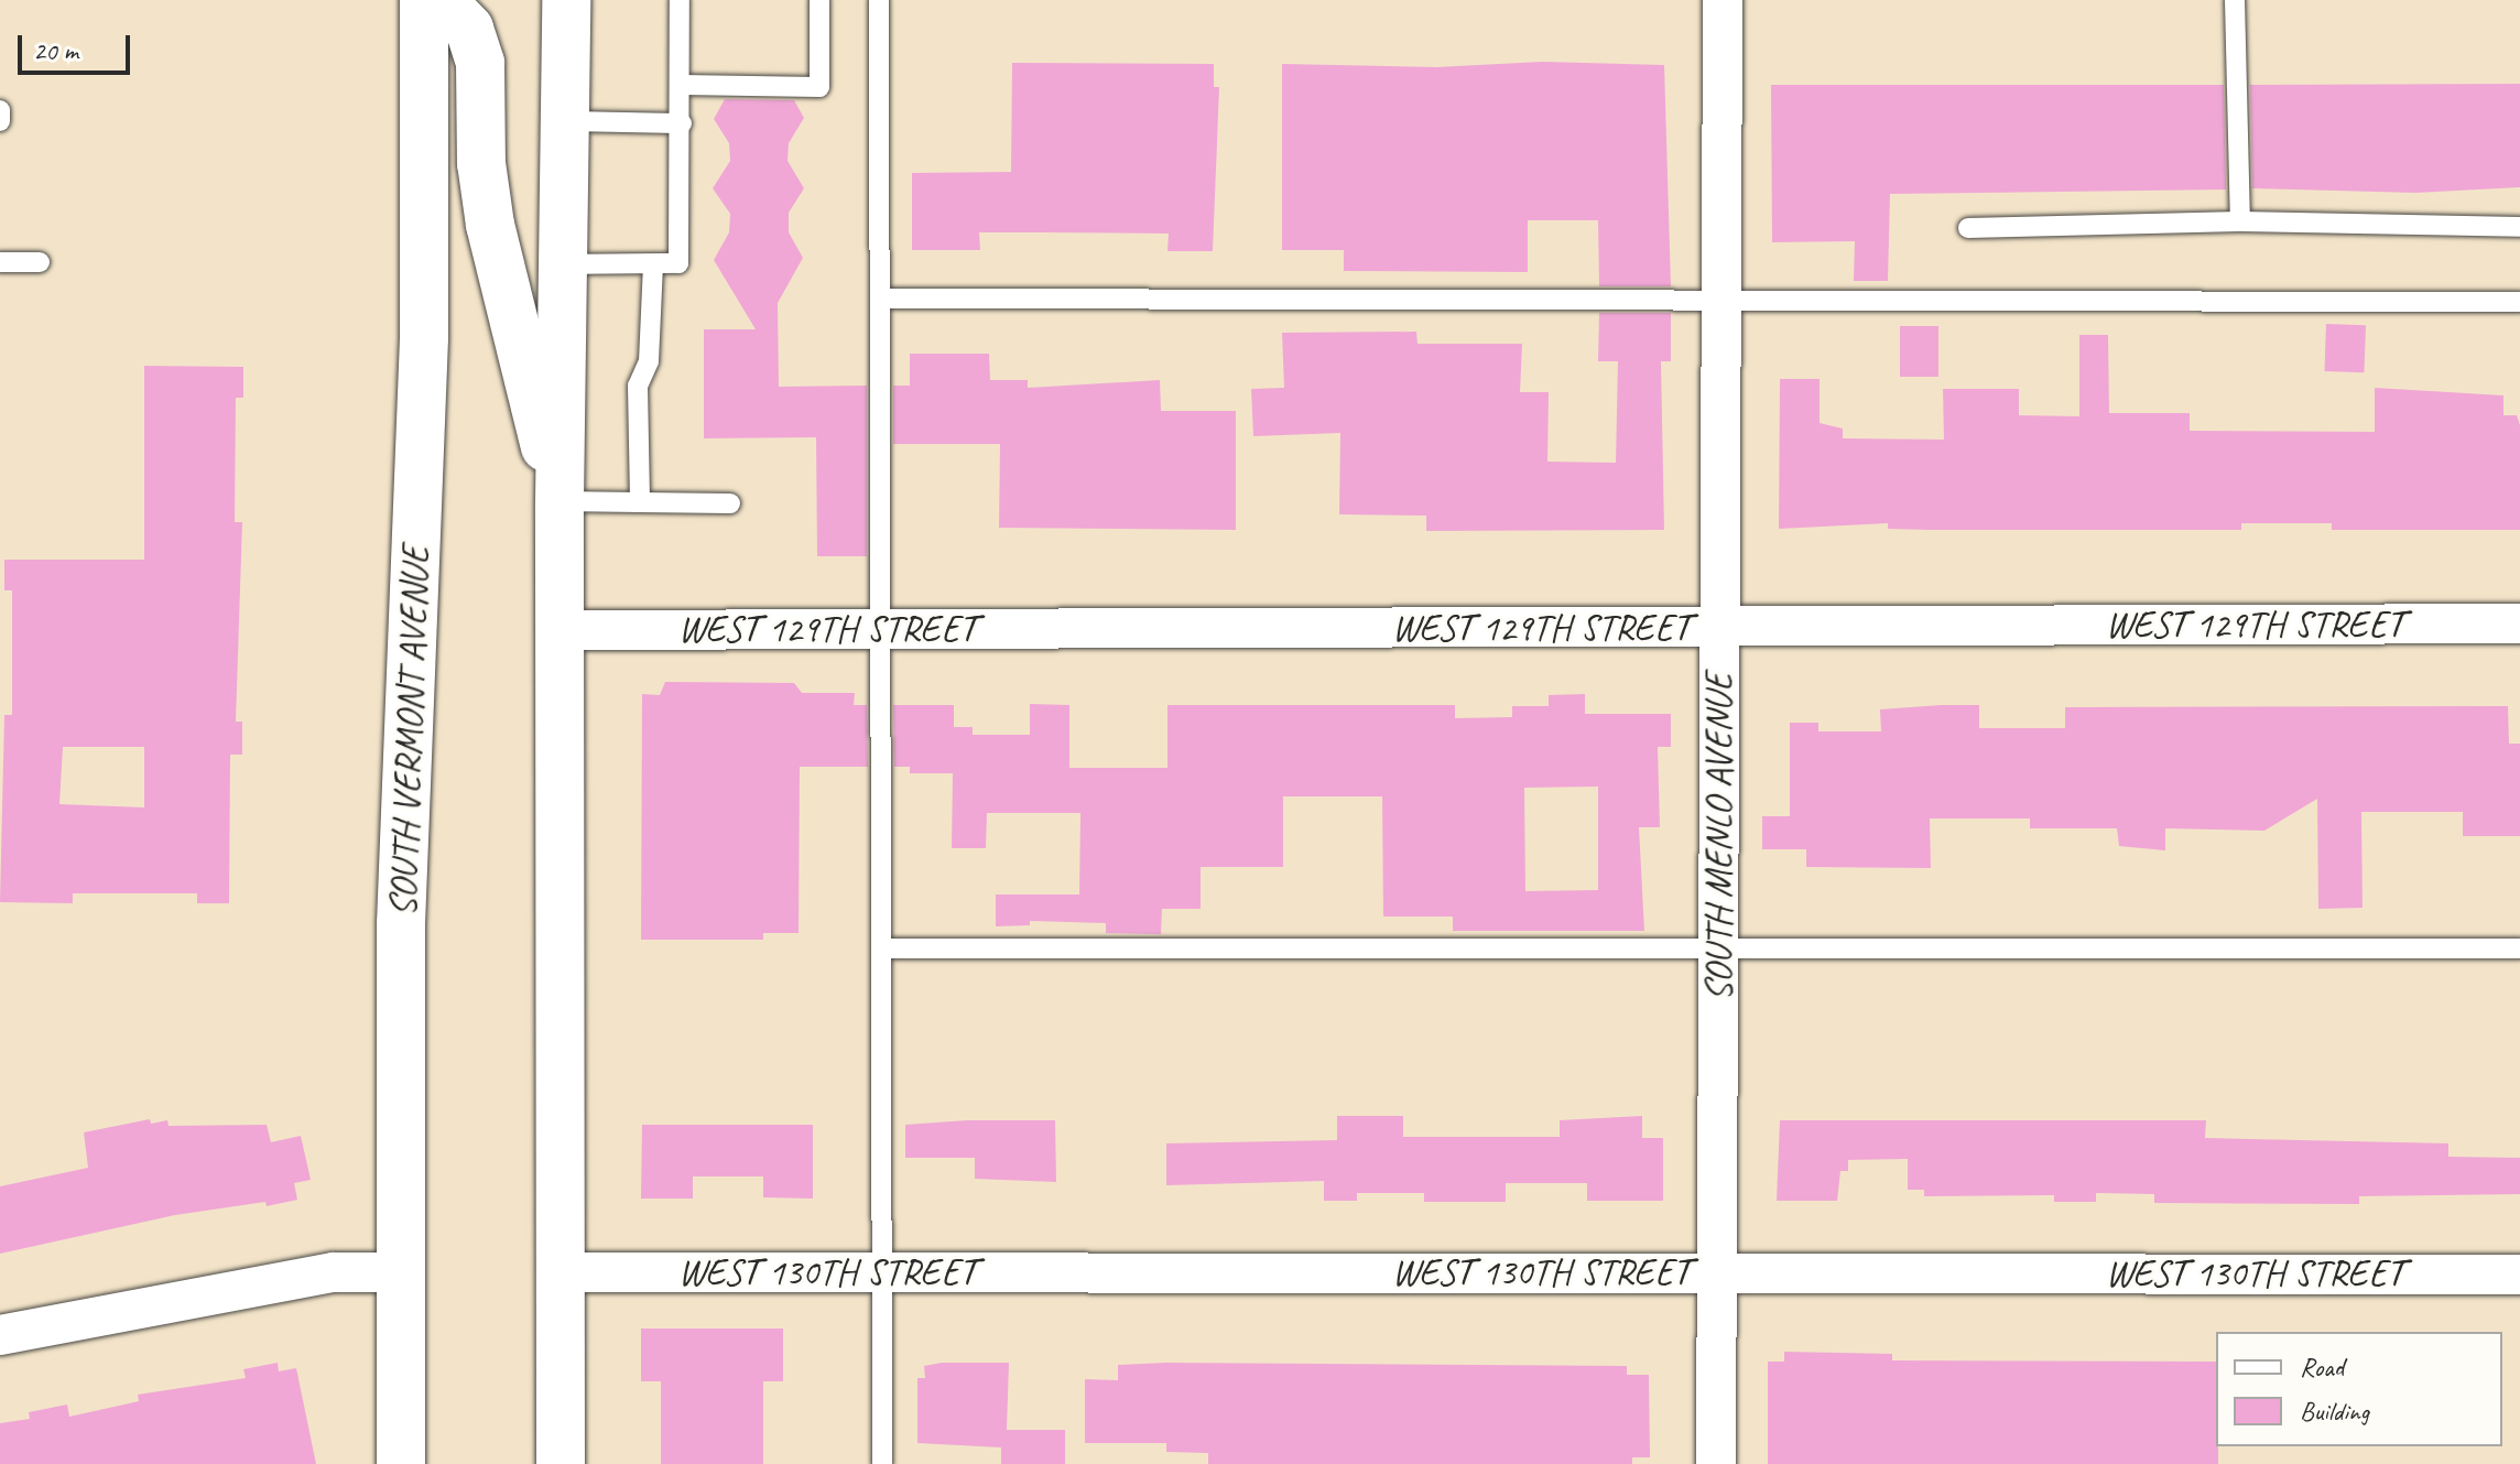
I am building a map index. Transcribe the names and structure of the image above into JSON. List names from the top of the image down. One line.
{"streets":{"main road":["SOUTH VERMONT AVENUE"],"street":["WEST 129TH STREET","SOUTH MENLO AVENUE","WEST 130TH STREET"]},"crossings":[["WEST 129TH STREET","SOUTH MENLO AVENUE"],["SOUTH MENLO AVENUE","WEST 130TH STREET"]],"legend":["Road","Building"],"scale_bar":"20 m"}
